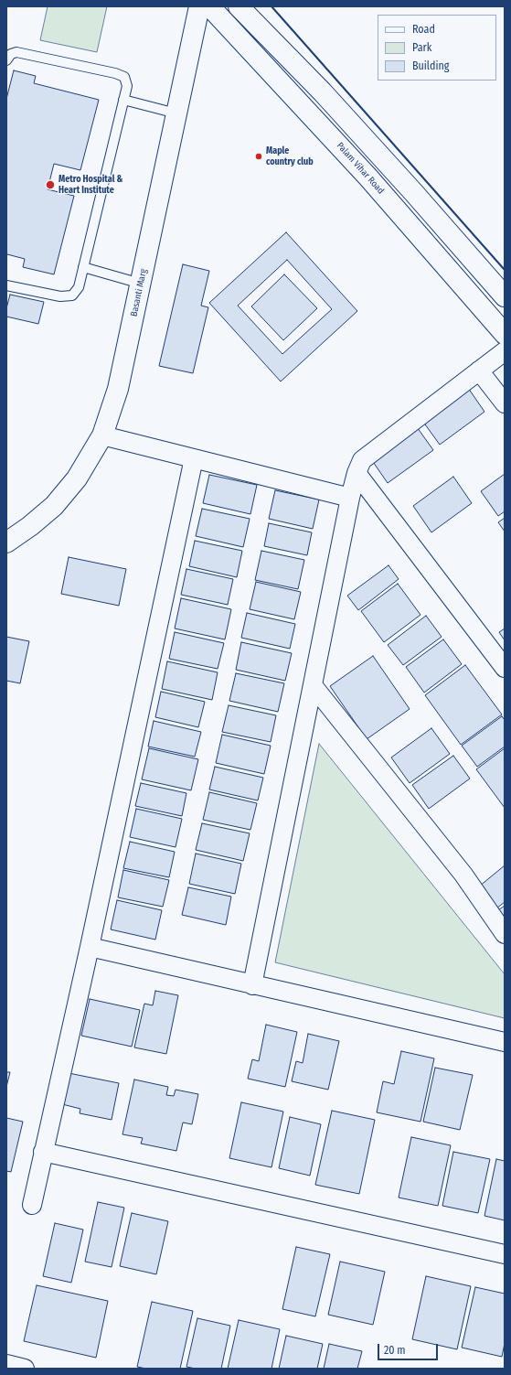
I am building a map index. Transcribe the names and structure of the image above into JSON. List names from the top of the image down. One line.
{"streets":{"street":["Palam Vihar Road","Basanti Marg"]},"places":["Maple country club","Metro Hospital & Heart Institute"],"legend":["Road","Park","Building"],"scale_bar":"20 m"}
